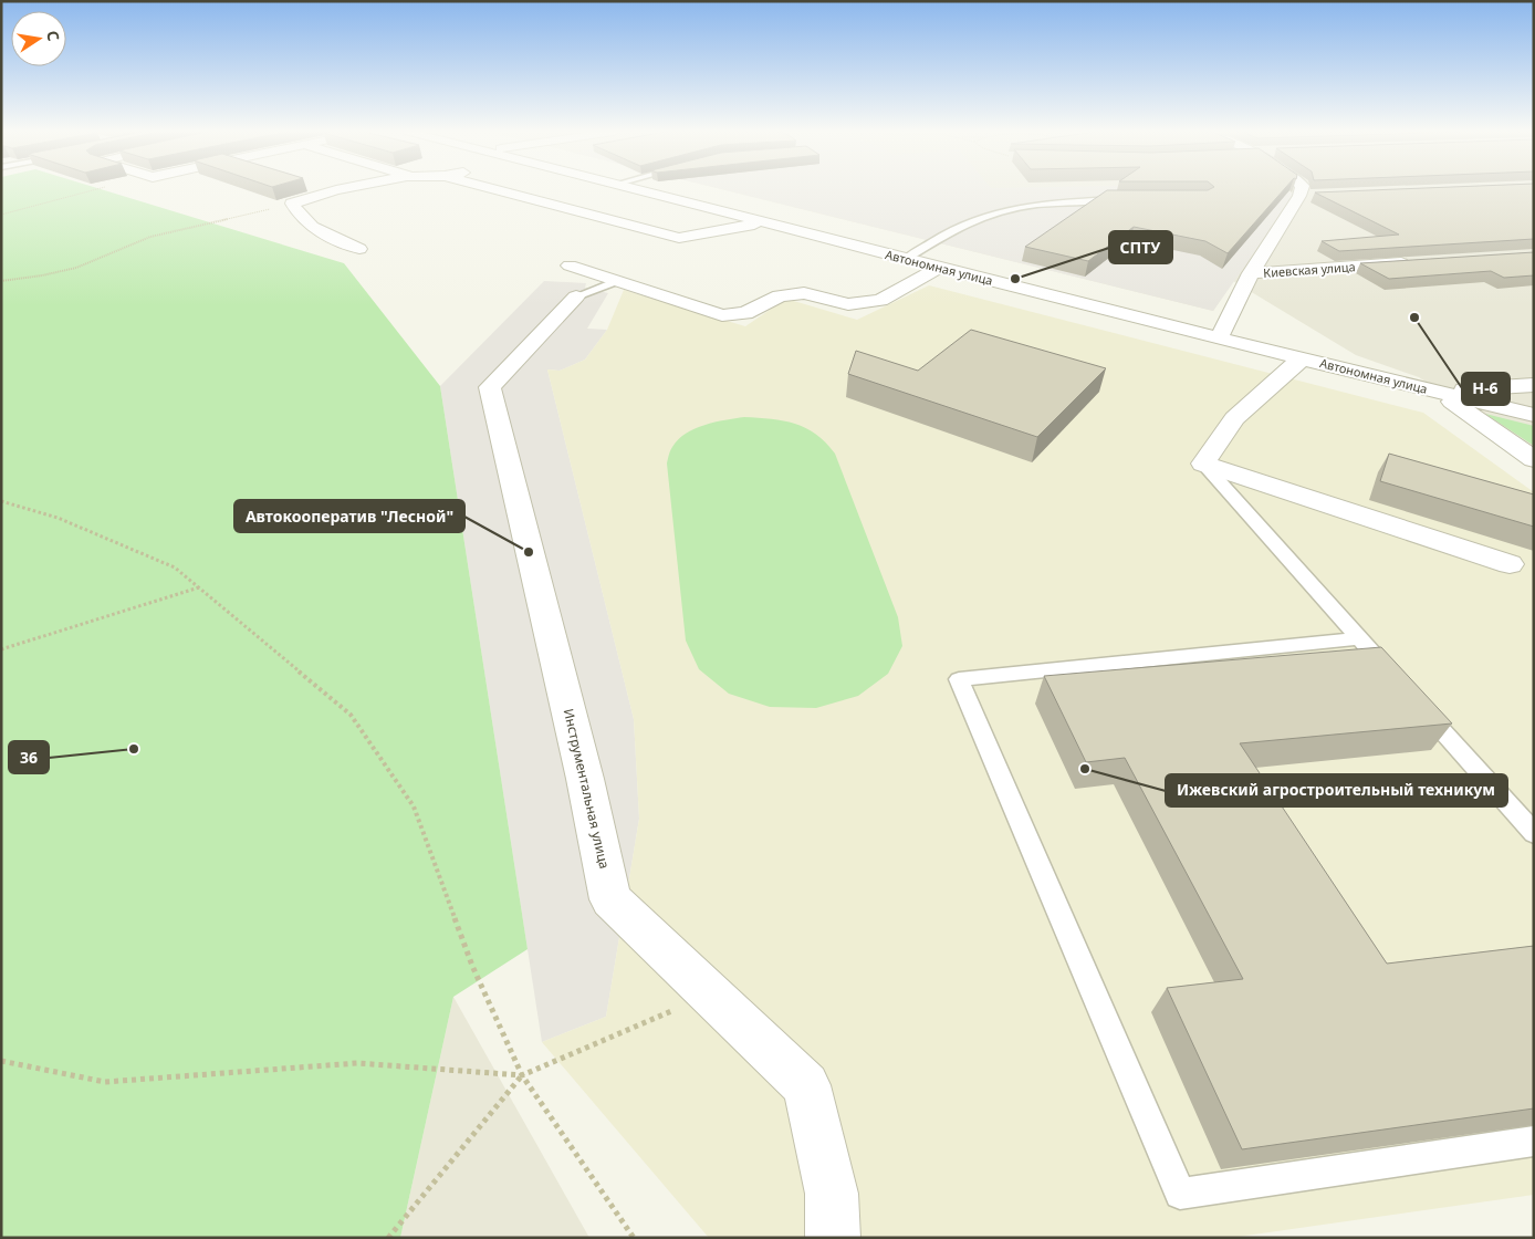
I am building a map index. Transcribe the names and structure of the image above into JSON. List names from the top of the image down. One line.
{"streets":{"street":["Автономная улица","Киевская улица","Инструментальная улица"]},"places":["СПТУ","Н-6","Автокооператив \"Лесной\"","36","Ижевский агростроительный техникум"],"north":"right"}
